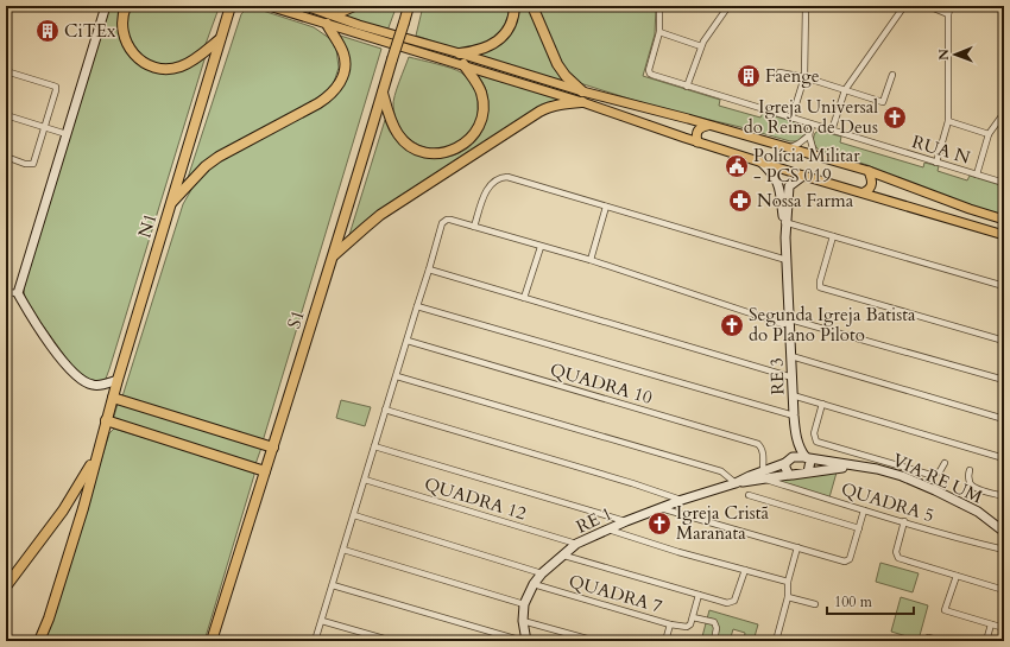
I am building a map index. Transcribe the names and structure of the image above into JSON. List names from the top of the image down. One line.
{"streets":{"highway":["N1","S1"],"street":["RUA N","RE 3","QUADRA 10","VIA RE UM","QUADRA 12","QUADRA 5","RE 1","QUADRA 7"]},"crossings":[["RE 3","QUADRA 10"],["RE 3","VIA RE UM"],["RE 3","RE 1"],["QUADRA 10","QUADRA 5"],["QUADRA 10","RE 1"],["VIA RE UM","RE 1"],["QUADRA 12","RE 1"],["QUADRA 5","RE 1"],["RE 1","QUADRA 7"]],"places":{"building":["CiTEx","Faenge"],"church":["Igreja Universal do Reino de Deus","Segunda Igreja Batista do Plano Piloto","Igreja Cristã Maranata"],"public building":["Polícia Militar - PCS 019"],"pharmacy":["Nossa Farma"]},"scale_bar":"100 m","north":"left"}
